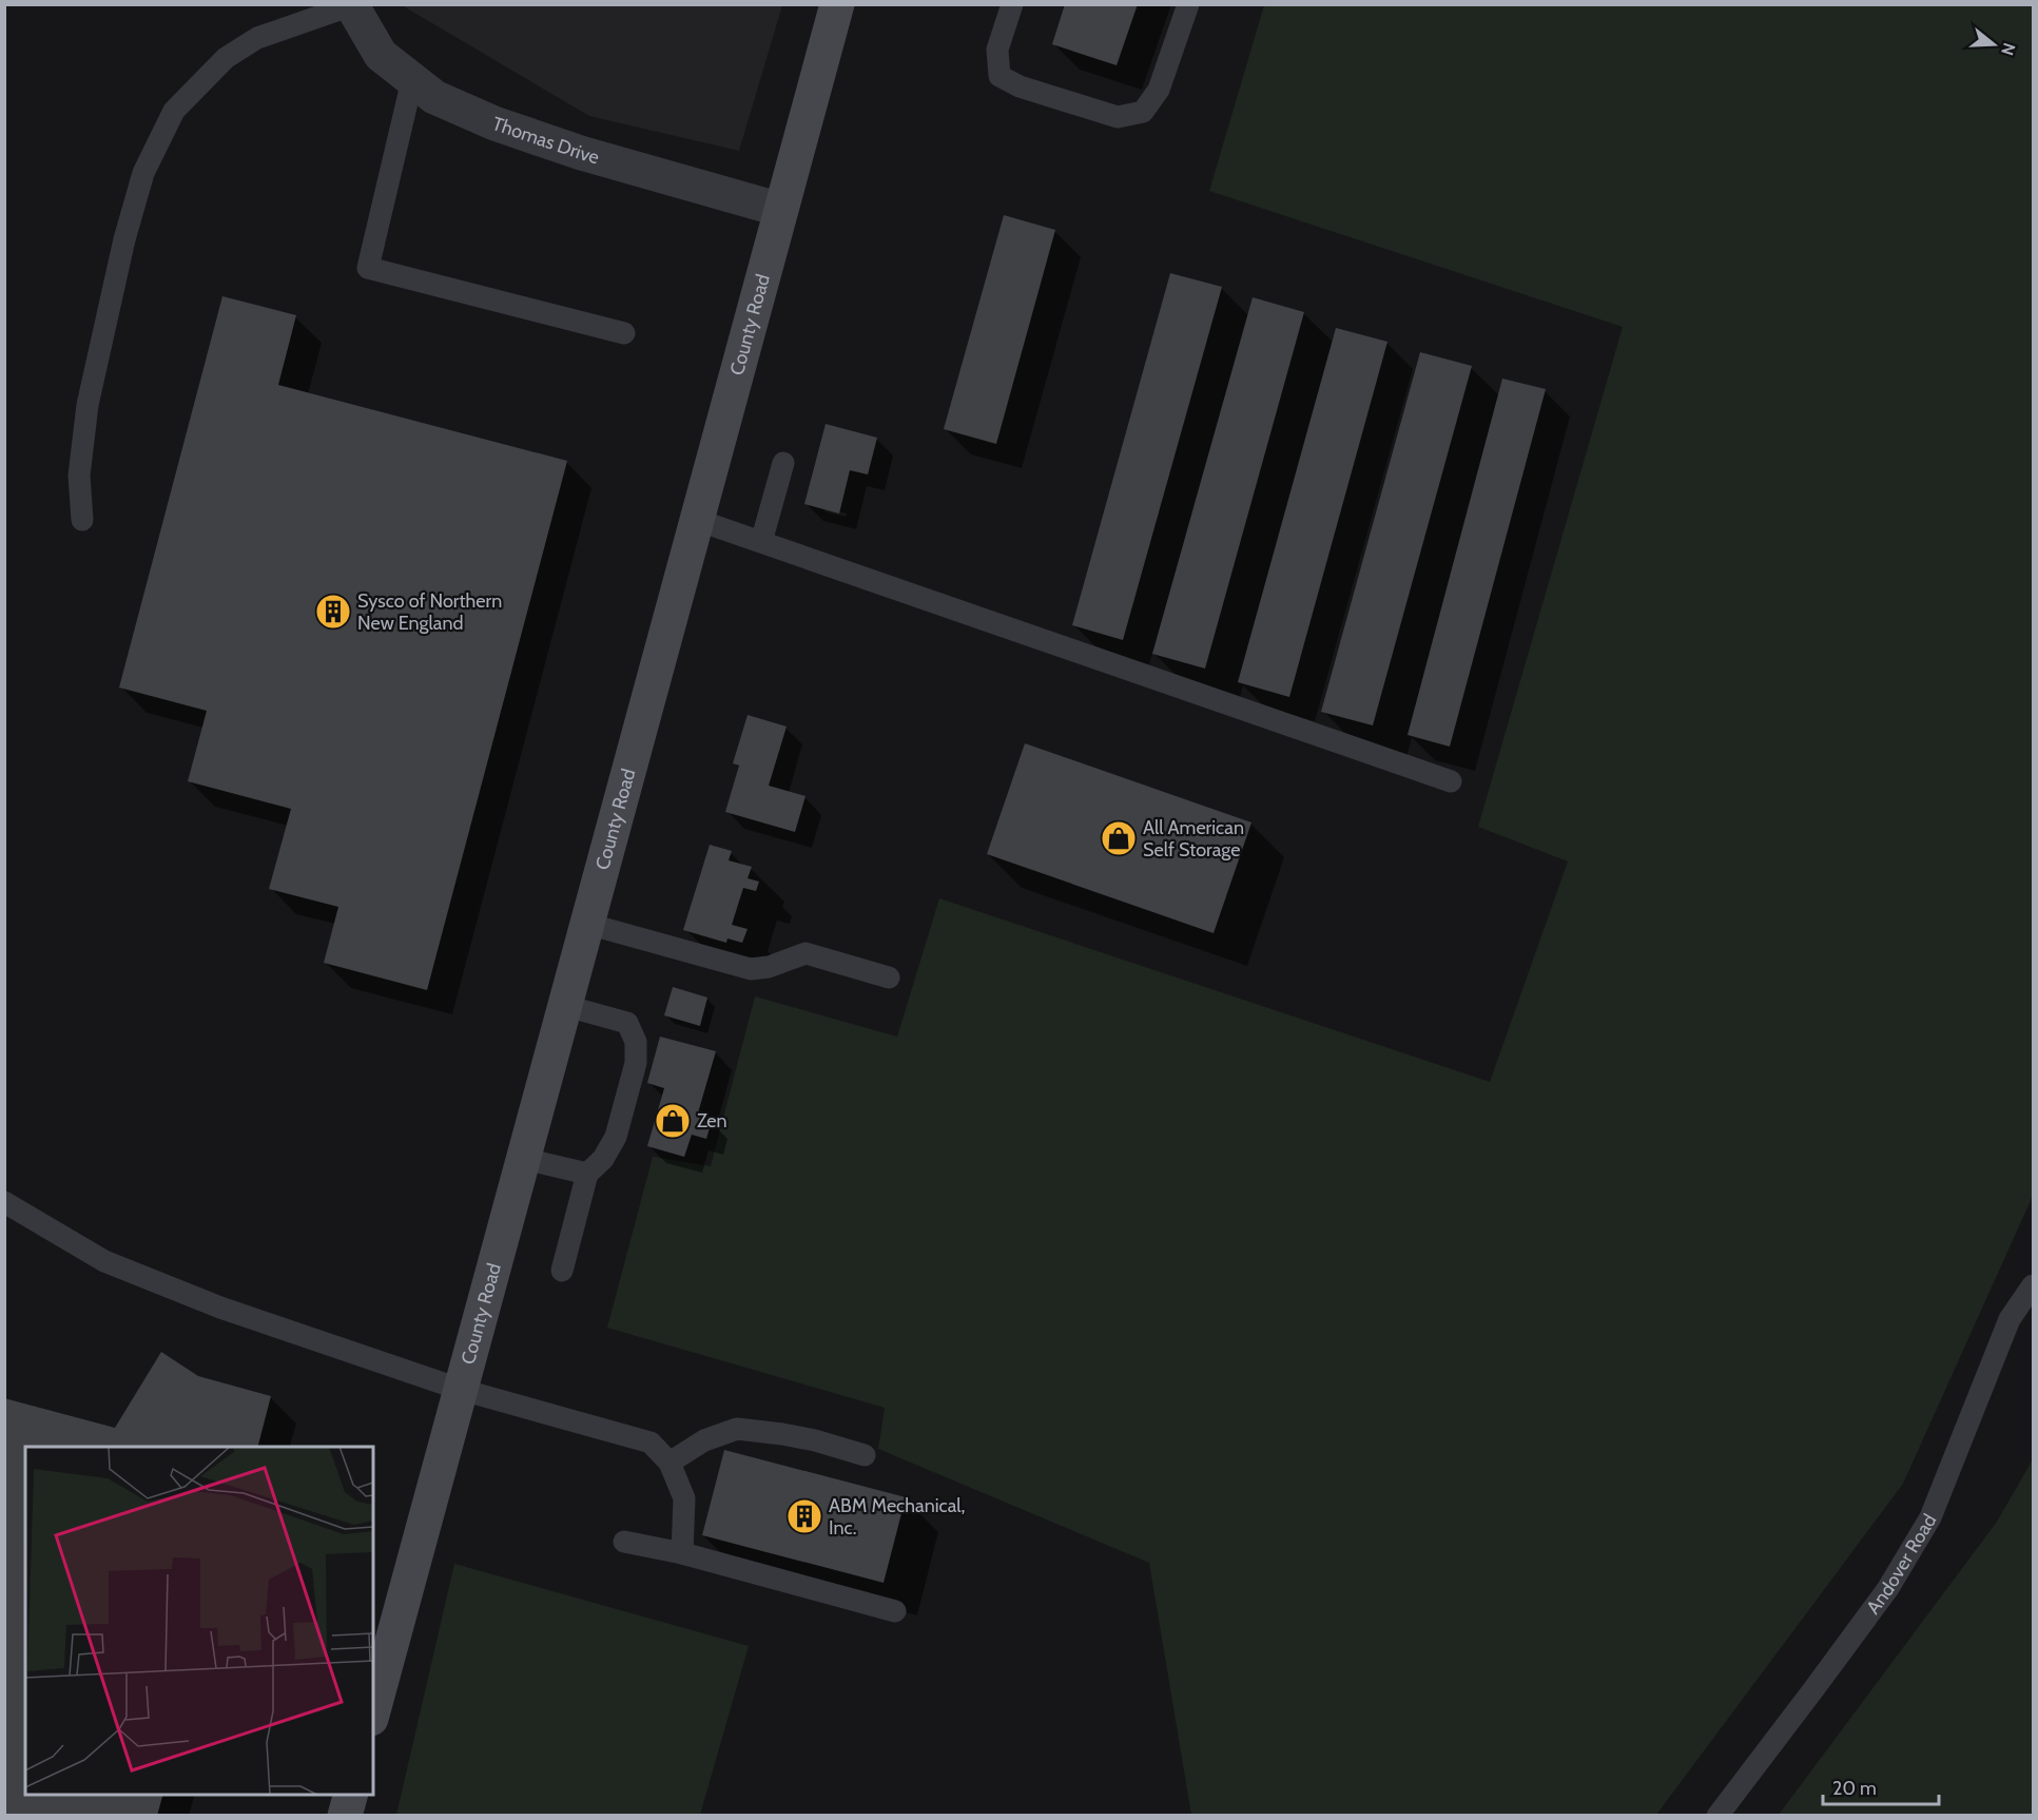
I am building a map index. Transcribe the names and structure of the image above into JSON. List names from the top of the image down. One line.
{"streets":{"main road":["County Road"],"street":["Thomas Drive"],"lane":["Andover Road"]},"crossings":[["Thomas Drive","County Road"]],"places":{"building":["Sysco of Northern New England","ABM Mechanical, Inc."],"shop":["All American Self Storage","Zen"]},"scale_bar":"20 m","north":"right"}
